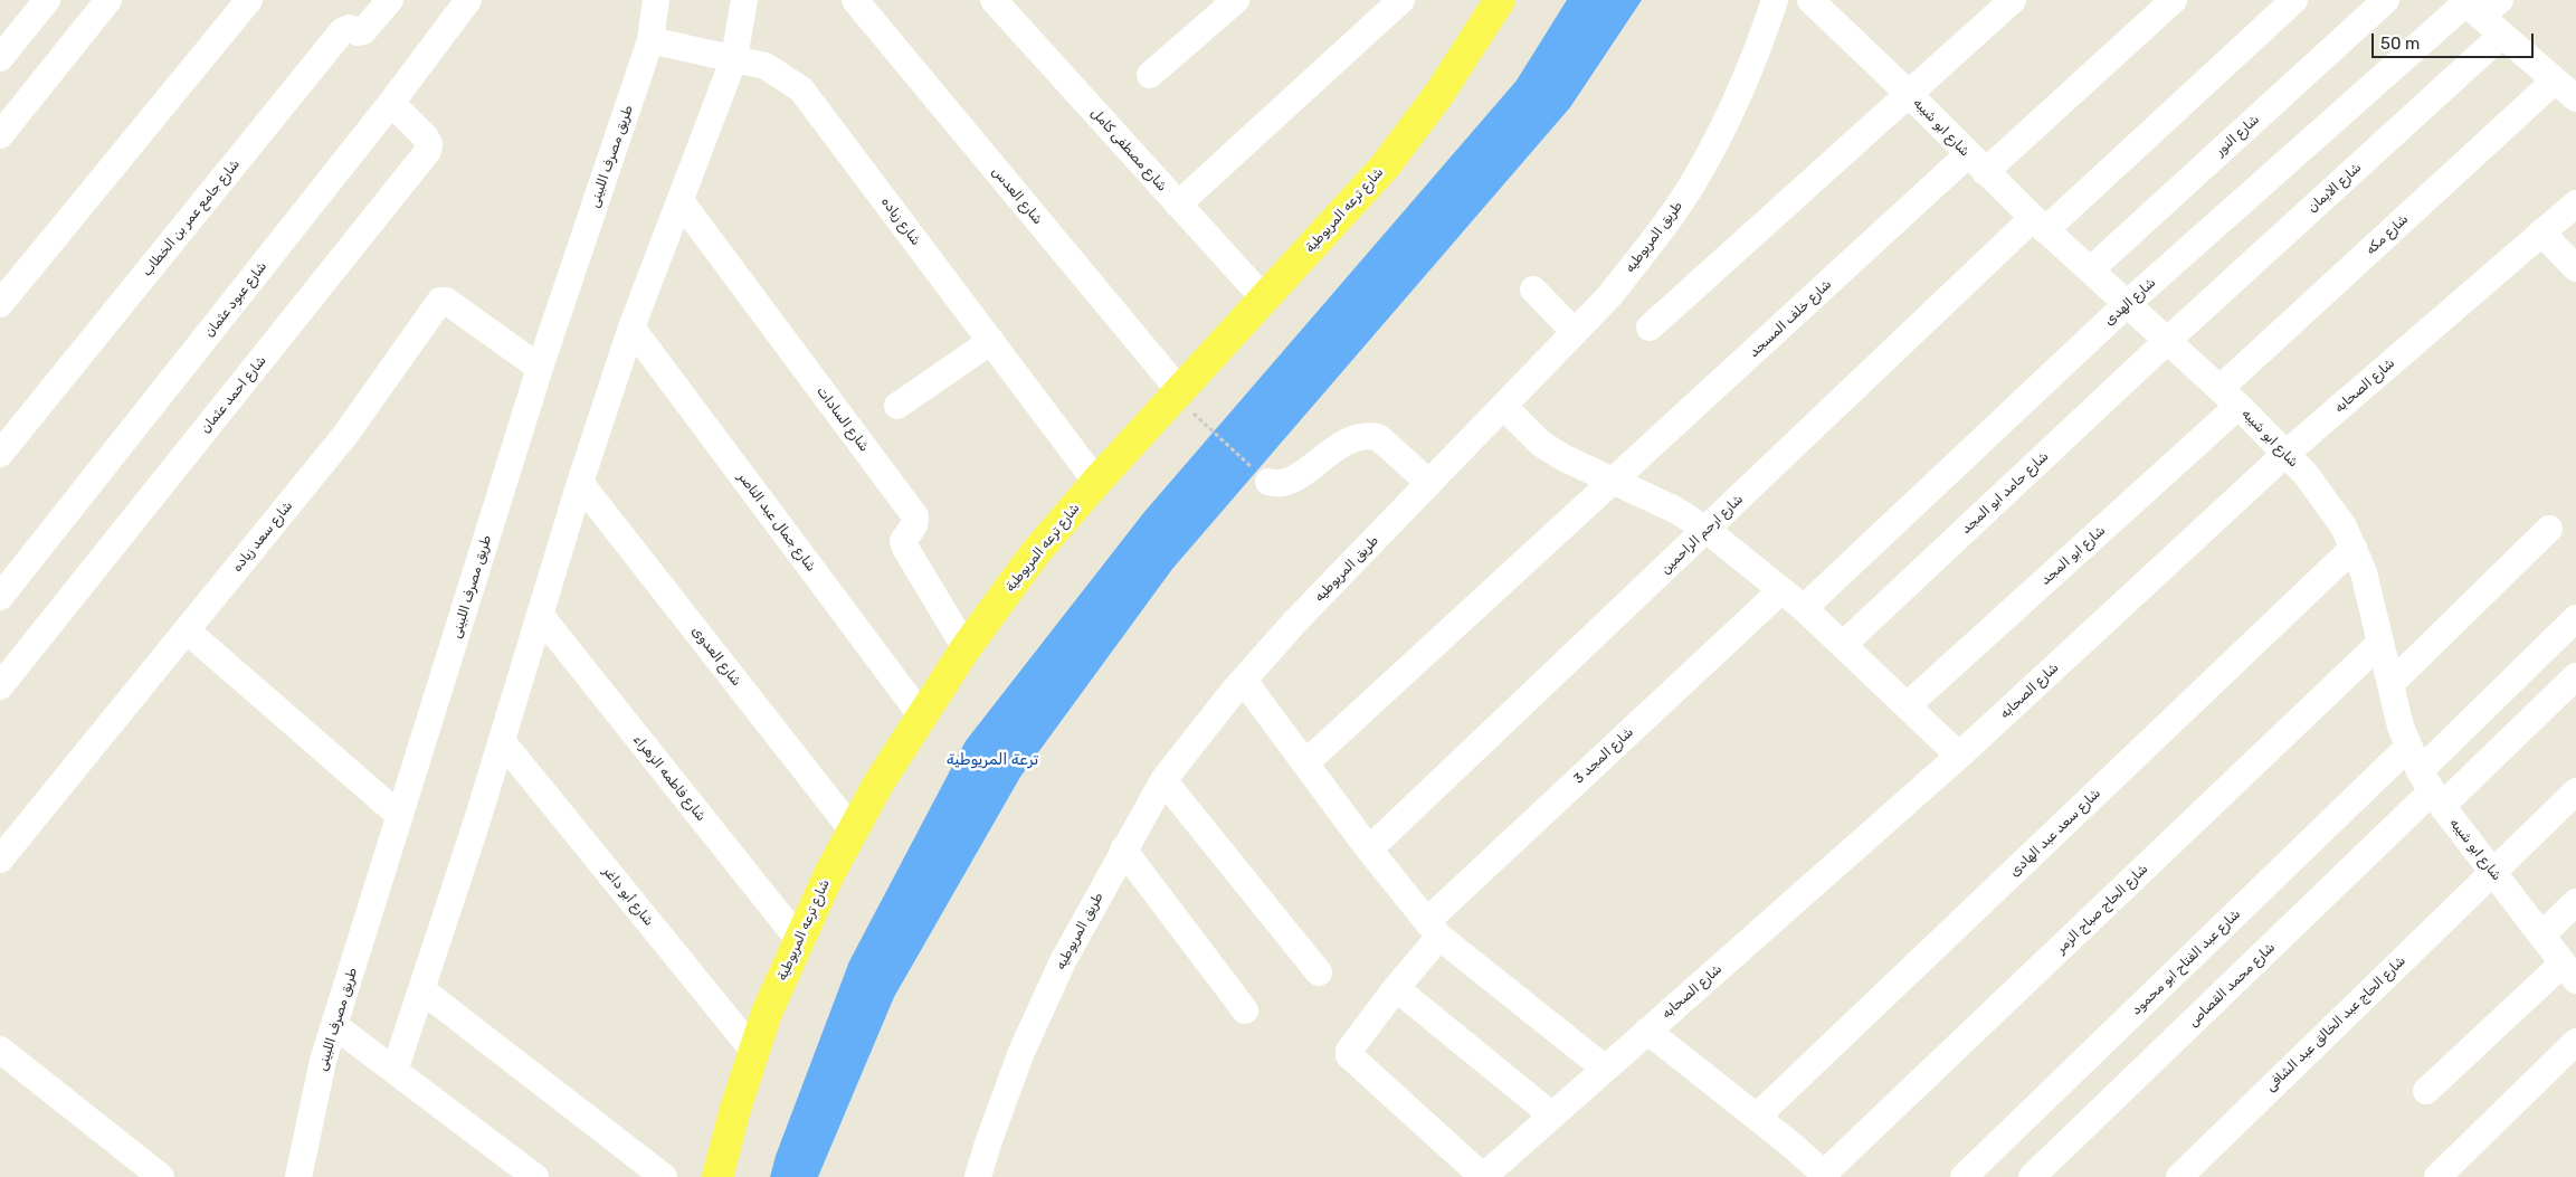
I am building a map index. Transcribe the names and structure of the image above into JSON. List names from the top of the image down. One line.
{"streets":{"main road":["شارع ترعه المريوطية"],"street":["شارع ابو شيبه","شارع النور","شارع مصطفى كامل","طريق مصرف اللبينى","شارع الايمان","شارع العدس","شارع جامع عمر بن الخطاب","شارع زياده","شارع مكه","طريق المريوطيه","شارع عبود عثمان","شارع الهدى","شارع خلف المسجد","شارع الصحابه","شارع احمد عثمان","شارع السادات","شارع حامد ابو المجد","شارع جمال عبد الناصر","شارع ارحم الراحمين","شارع سعد زياده","شارع ابو المجد","شارع العدوى","شارع المجد 3","شارع فاطمه الزهراء","شارع سعد عبد الهادى","شارع أبو داغر","شارع الحاج صباح الزمر","شارع عبد الفتاح ابو محمود","شارع محمد القصاص","شارع الحاج عبد الخالق عبد الشافى"]},"crossings":[["شارع ابو شيبه","شارع النور"],["شارع ابو شيبه","شارع الايمان"],["شارع ابو شيبه","شارع مكه"],["شارع ابو شيبه","شارع الهدى"],["شارع ابو شيبه","شارع خلف المسجد"],["شارع ابو شيبه","شارع الصحابه"],["شارع ابو شيبه","شارع حامد ابو المجد"],["شارع ابو شيبه","شارع ارحم الراحمين"],["شارع ابو شيبه","شارع ابو المجد"],["شارع ابو شيبه","شارع سعد عبد الهادى"],["شارع ابو شيبه","شارع الحاج صباح الزمر"],["شارع ابو شيبه","شارع عبد الفتاح ابو محمود"],["شارع ابو شيبه","شارع محمد القصاص"],["شارع ابو شيبه","شارع الحاج عبد الخالق عبد الشافى"],["شارع مصطفى كامل","شارع ترعه المريوطية"],["طريق مصرف اللبينى","شارع زياده"],["طريق مصرف اللبينى","شارع سعد زياده"],["شارع الايمان","شارع حامد ابو المجد"],["شارع العدس","شارع ترعه المريوطية"],["شارع ترعه المريوطية","شارع زياده"],["شارع ترعه المريوطية","شارع السادات"],["شارع ترعه المريوطية","شارع جمال عبد الناصر"],["شارع ترعه المريوطية","شارع العدوى"],["شارع ترعه المريوطية","شارع فاطمه الزهراء"],["شارع ترعه المريوطية","شارع أبو داغر"],["شارع مكه","شارع ابو المجد"],["شارع عبود عثمان","شارع احمد عثمان"],["شارع الصحابه","شارع المجد 3"]],"water":["ترعة المريوطية"],"scale_bar":"50 m"}
